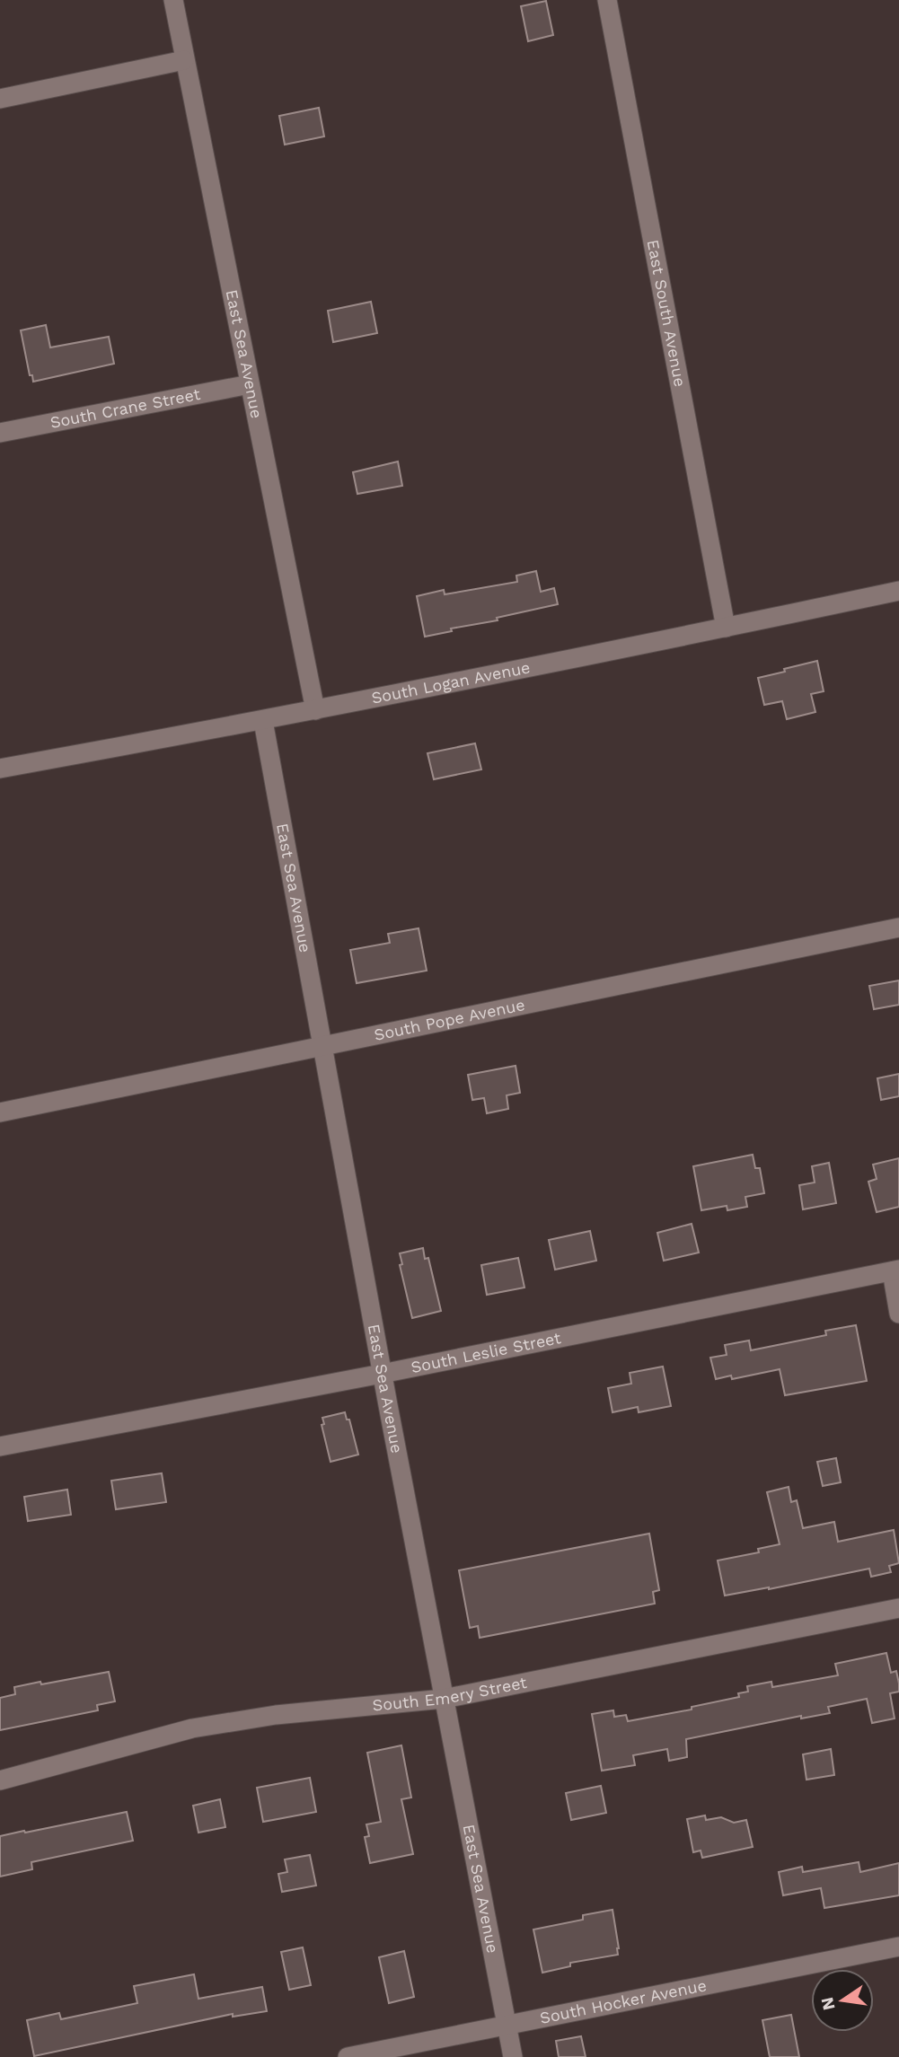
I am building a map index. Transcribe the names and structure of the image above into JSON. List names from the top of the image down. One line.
{"streets":{"street":["East South Avenue","East Sea Avenue","South Crane Street","South Logan Avenue","South Pope Avenue","South Leslie Street","South Emery Street","South Hocker Avenue"]},"crossings":[["East South Avenue","South Logan Avenue"],["East Sea Avenue","South Crane Street"],["East Sea Avenue","South Logan Avenue"],["East Sea Avenue","South Pope Avenue"],["East Sea Avenue","South Leslie Street"],["East Sea Avenue","South Emery Street"],["East Sea Avenue","South Hocker Avenue"]],"north":"left"}
